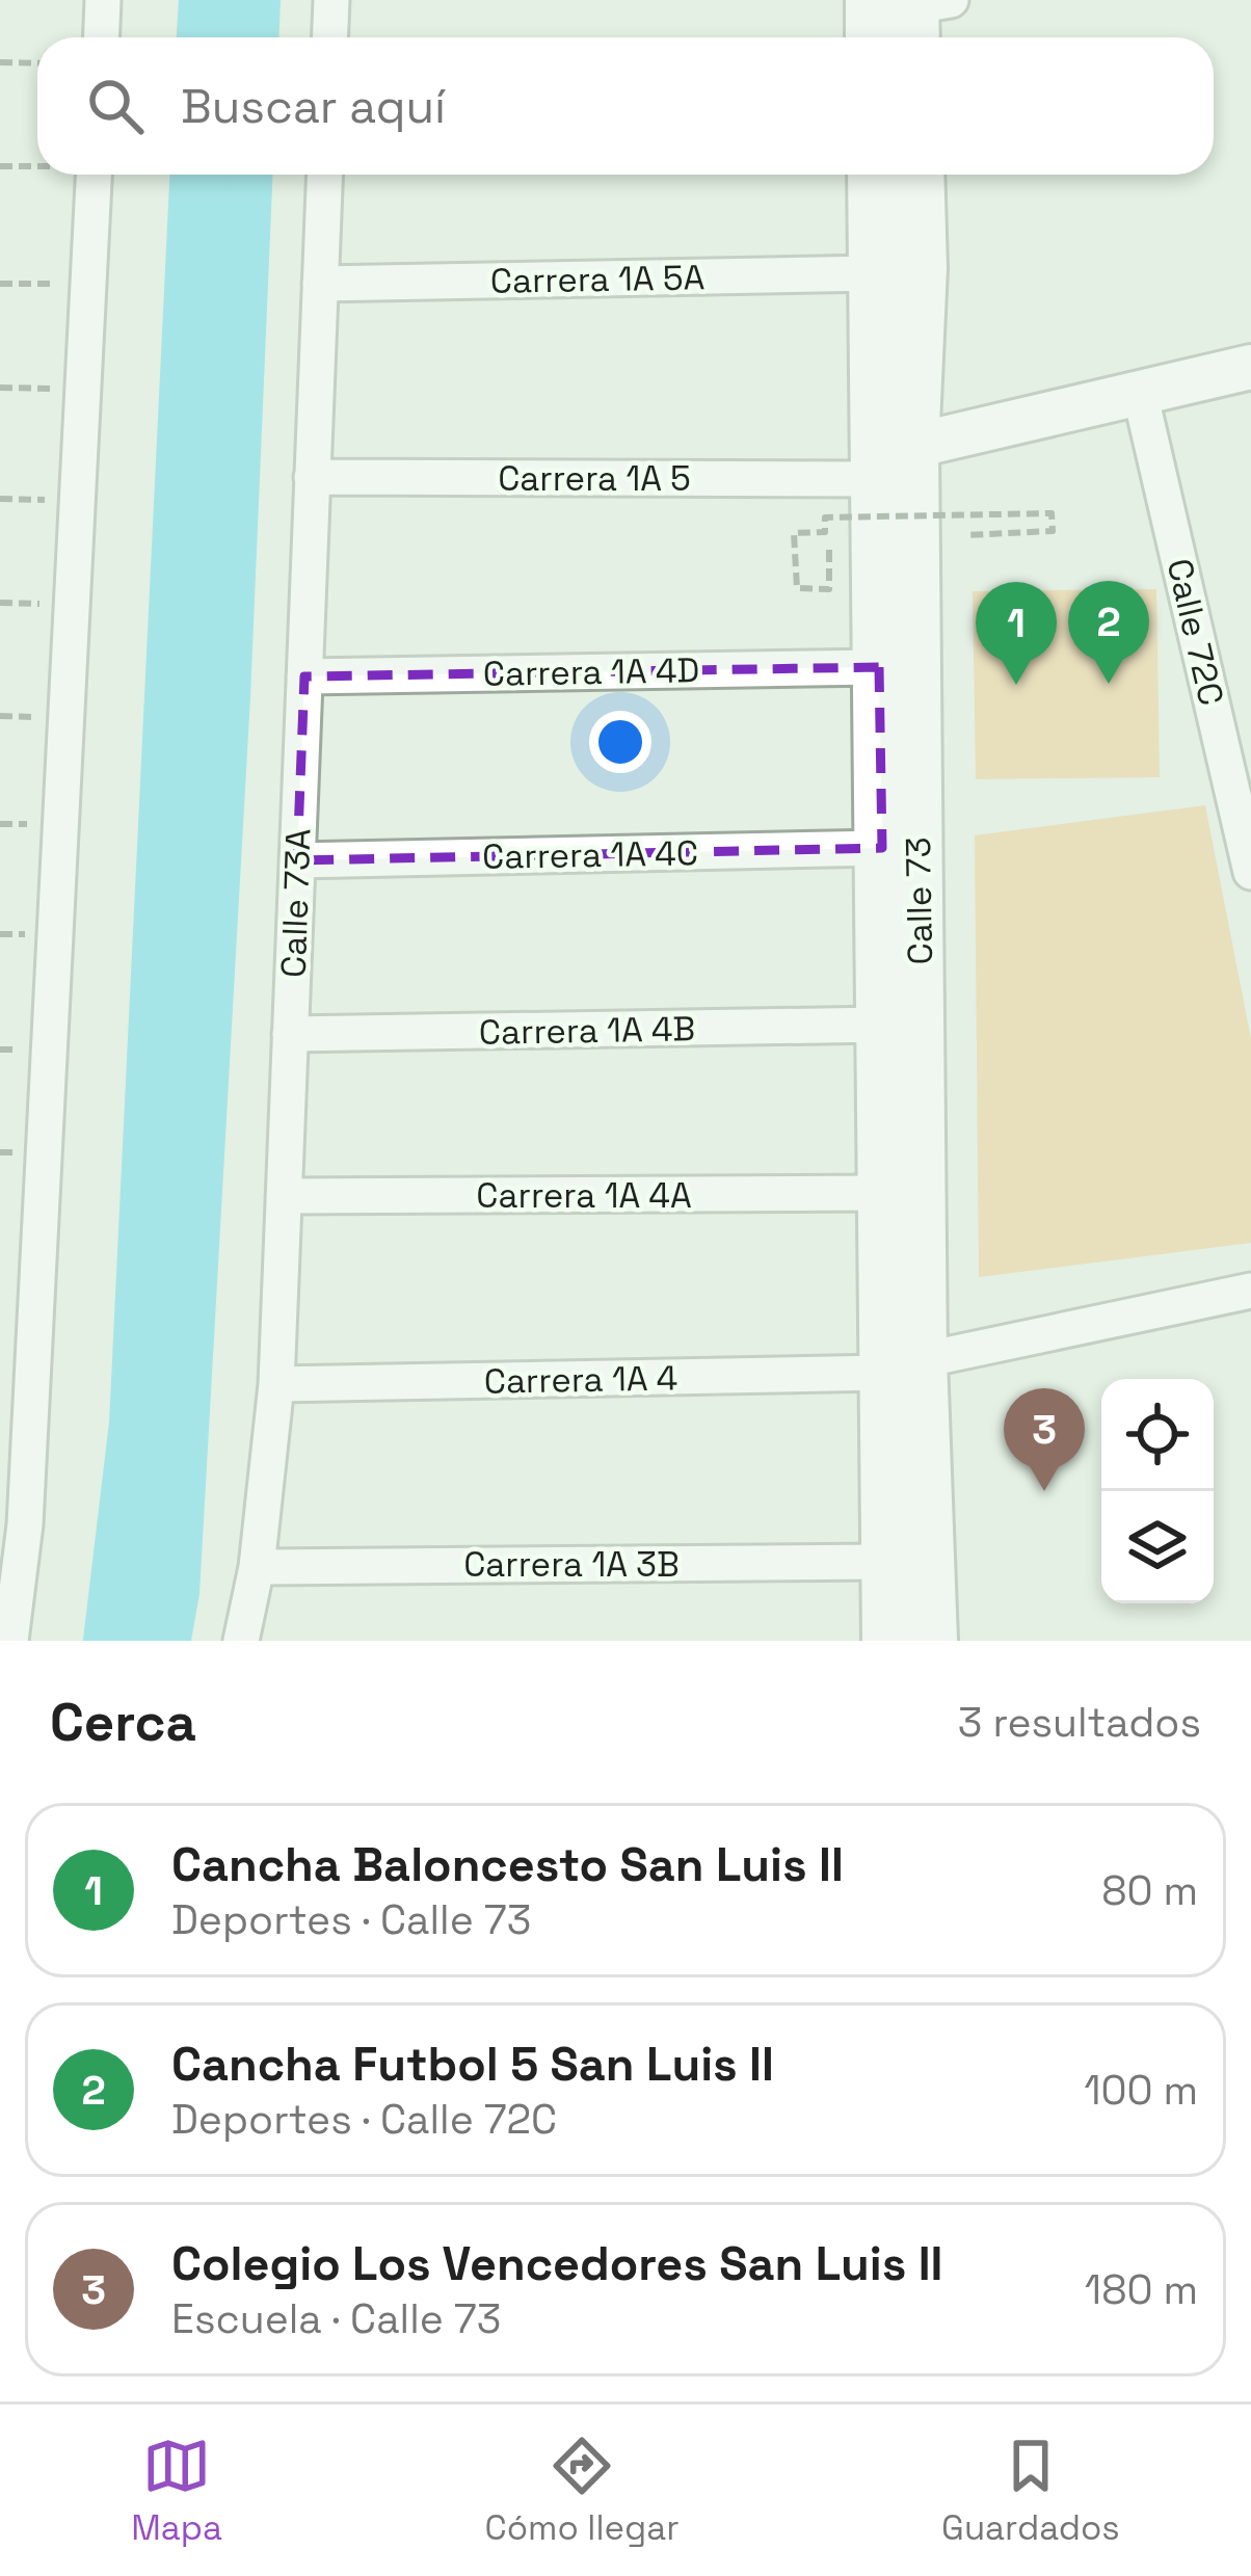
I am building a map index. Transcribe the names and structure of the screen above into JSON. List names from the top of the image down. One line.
{"streets":{"main road":["Calle 73"],"street":["Carrera 1A 5A","Carrera 1A 5","Calle 72C","Carrera 1A 4D","Carrera 1A 4C","Calle 73A","Carrera 1A 4B","Carrera 1A 4A","Carrera 1A 4","Carrera 1A 3B"]},"crossings":[["Carrera 1A 5A","Calle 73"],["Carrera 1A 5A","Calle 73A"],["Carrera 1A 5","Calle 72C"],["Carrera 1A 5","Calle 73"],["Carrera 1A 5","Calle 73A"],["Carrera 1A 4D","Calle 73"],["Carrera 1A 4D","Calle 73A"],["Carrera 1A 4C","Calle 73"],["Carrera 1A 4C","Calle 73A"],["Calle 73","Carrera 1A 4B"],["Calle 73","Carrera 1A 4A"],["Calle 73","Carrera 1A 4"],["Calle 73","Carrera 1A 3B"],["Calle 73A","Carrera 1A 4B"],["Calle 73A","Carrera 1A 4A"],["Calle 73A","Carrera 1A 4"],["Calle 73A","Carrera 1A 3B"]],"page":{"search":"Buscar aquí","pins":["2","1","3"],"heading":["Cerca","3 resultados"],"list":[{"mark":"1","name":"Cancha Baloncesto San Luis II","note":"Deportes · Calle 73","value":"80 m"},{"mark":"2","name":"Cancha Futbol 5 San Luis II","note":"Deportes · Calle 72C","value":"100 m"},{"mark":"3","name":"Colegio Los Vencedores San Luis II","note":"Escuela · Calle 73","value":"180 m"}],"nav":["Mapa","Cómo llegar","Guardados"]}}
